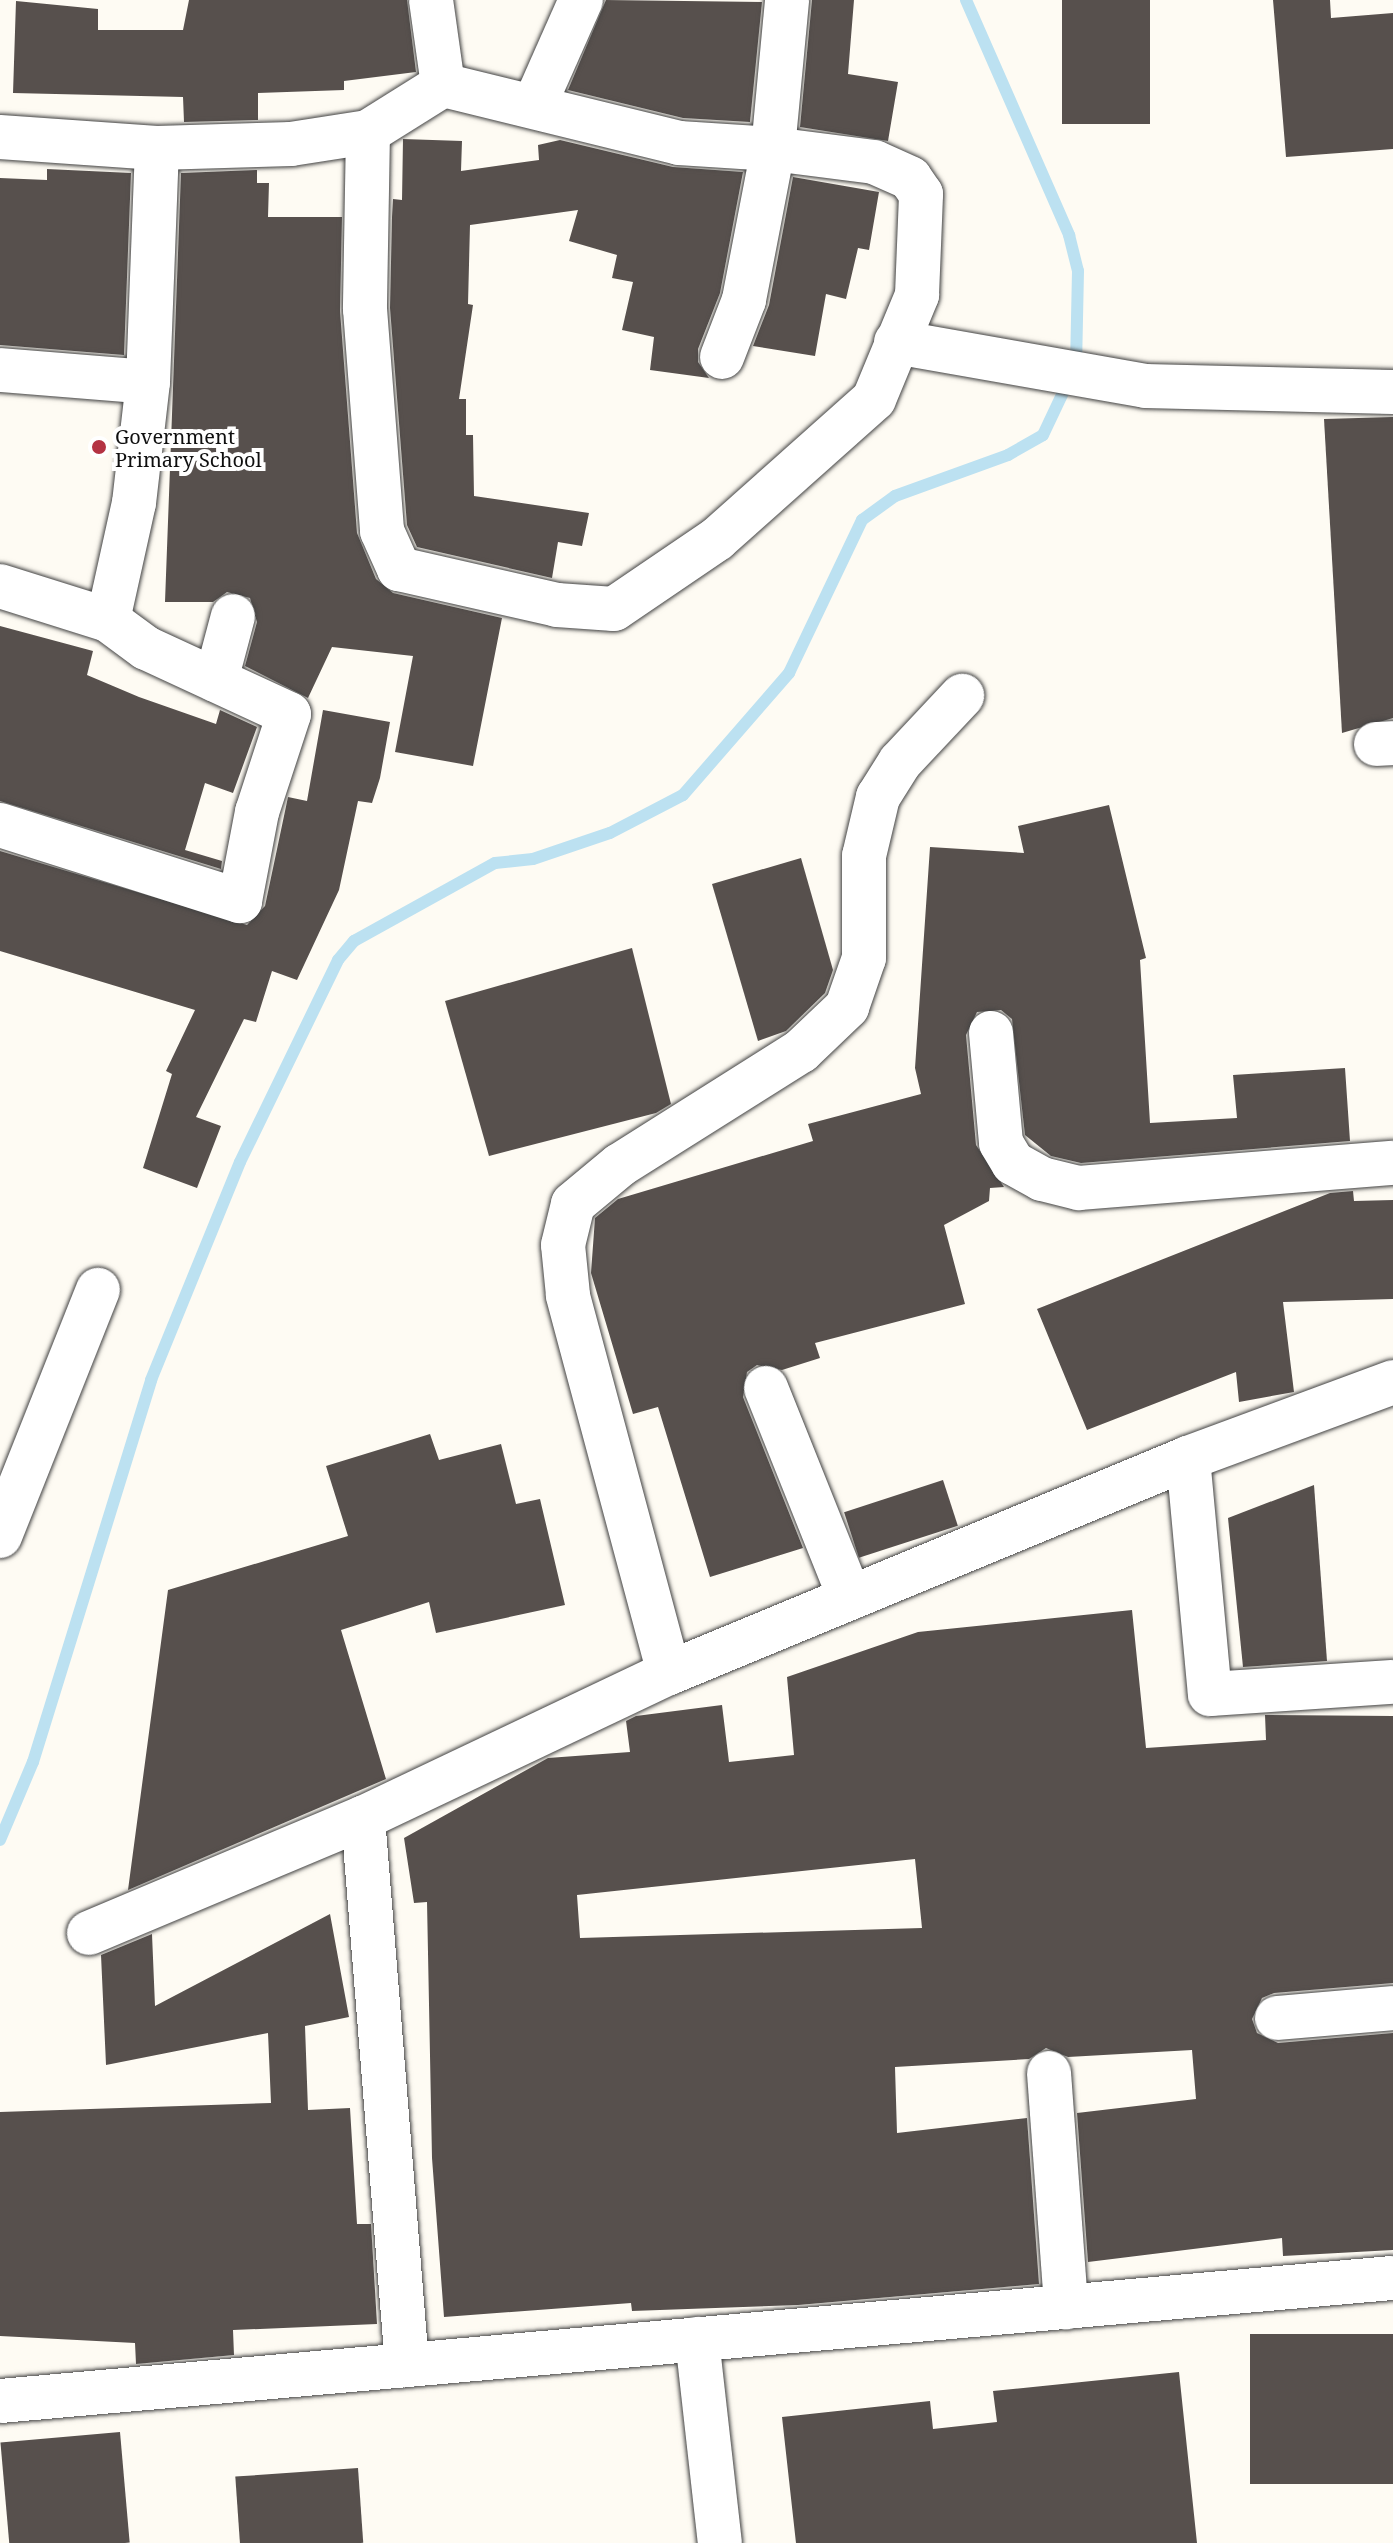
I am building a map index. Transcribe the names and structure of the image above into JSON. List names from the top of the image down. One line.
{"places":["Government Primary School"]}
